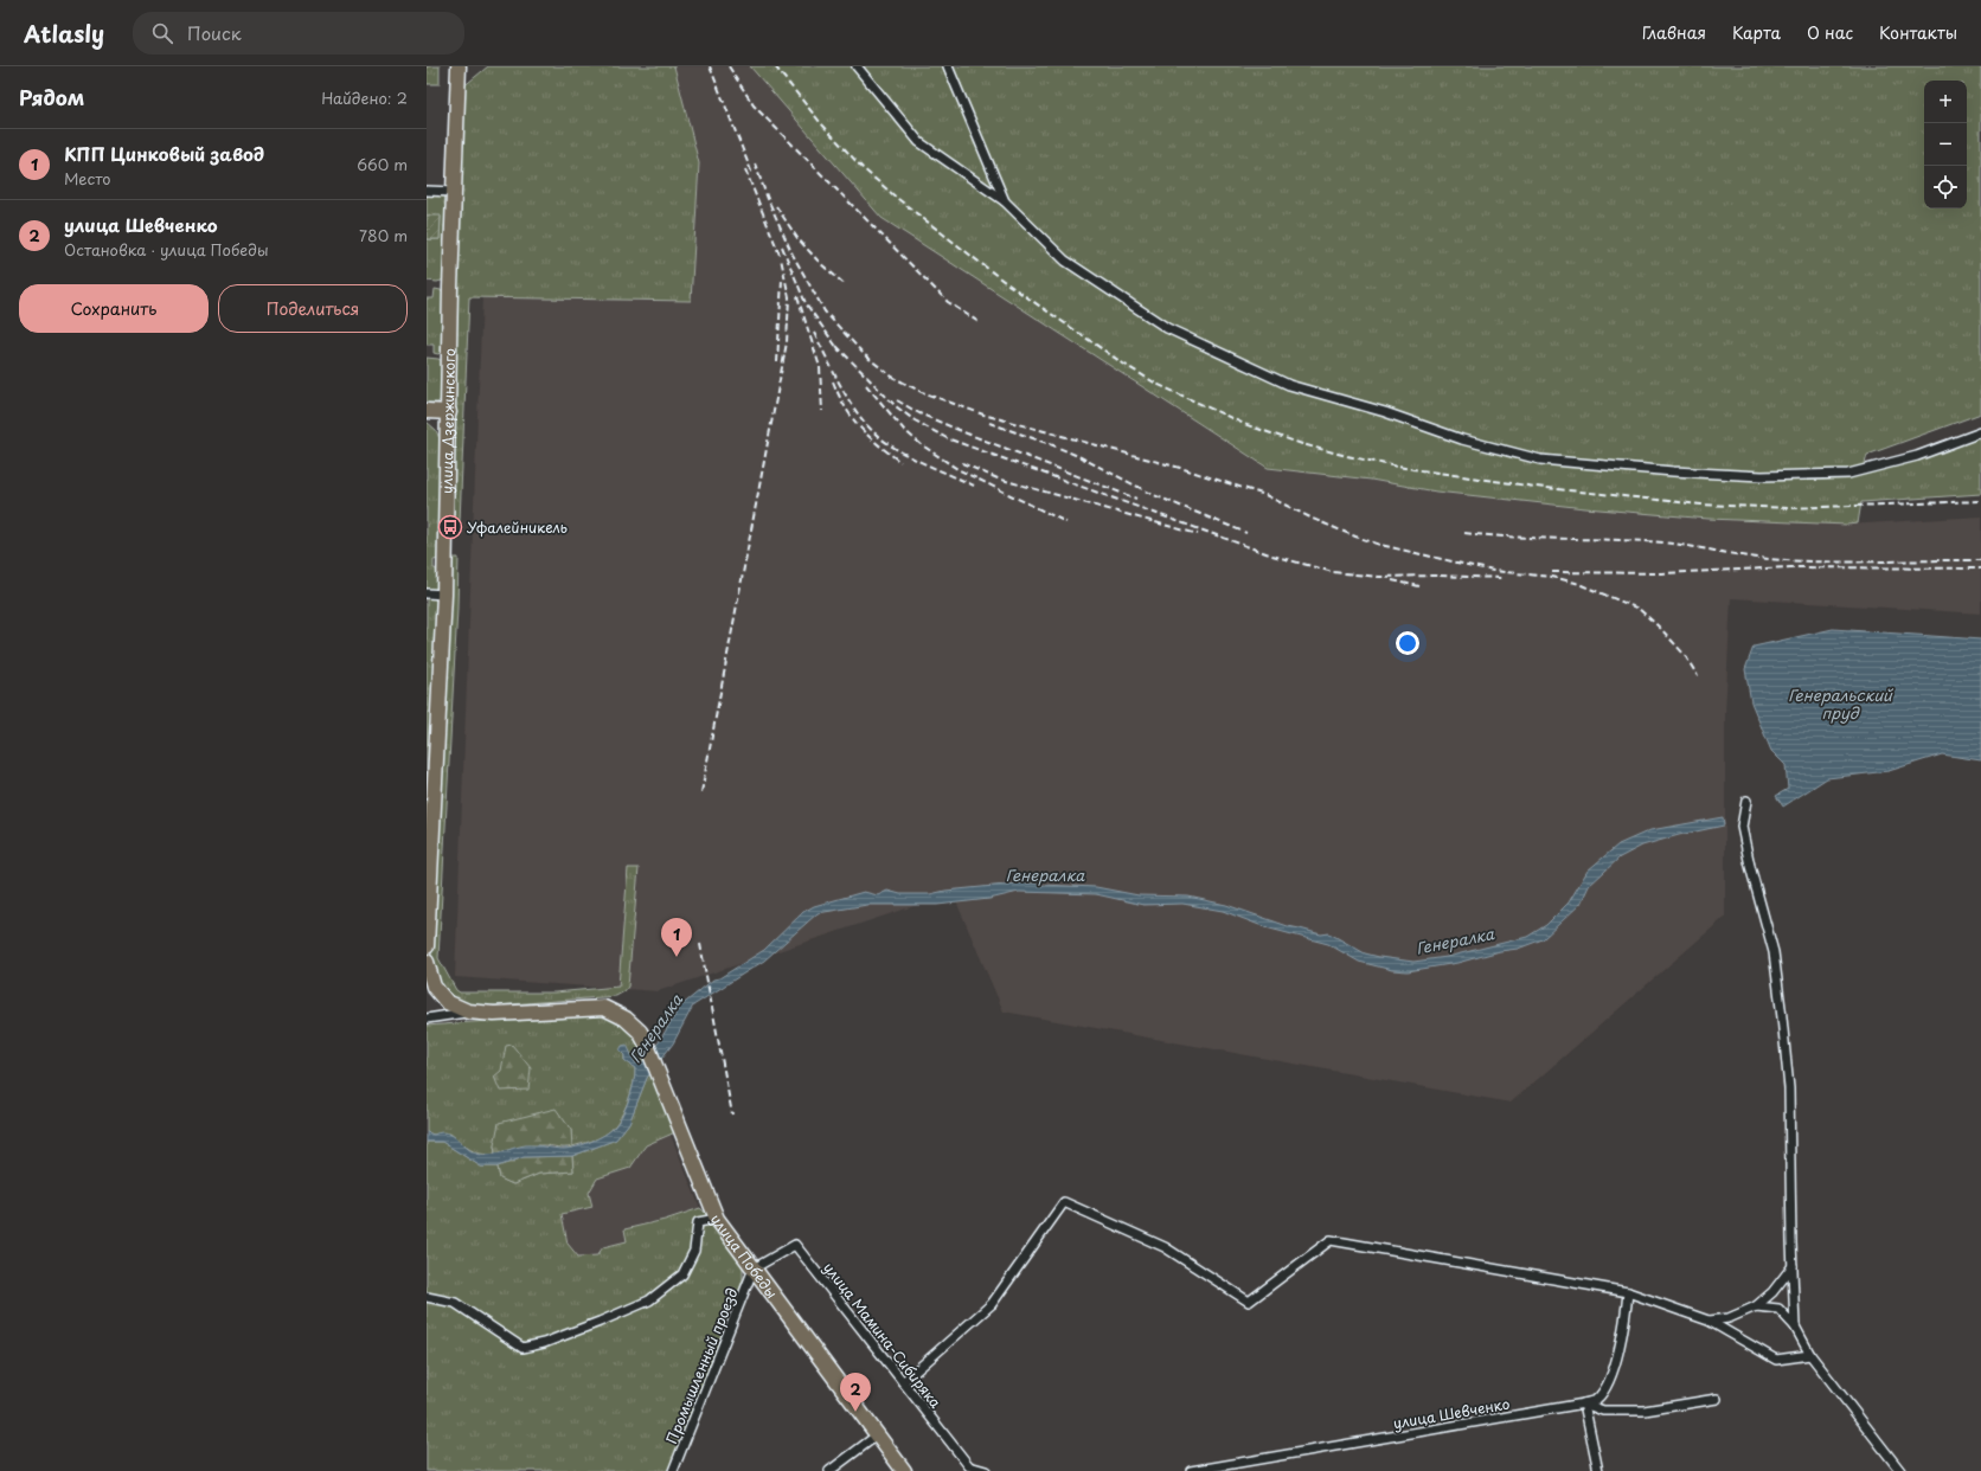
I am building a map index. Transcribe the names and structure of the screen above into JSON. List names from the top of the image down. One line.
{"streets":{"main road":["улица Дзержинского","улица Победы"],"street":["улица Мамина-Сибиряка","Промышленный проезд","улица Шевченко"]},"crossings":[["улица Победы","улица Мамина-Сибиряка"],["улица Победы","Промышленный проезд"],["улица Мамина-Сибиряка","Промышленный проезд"]],"water":["Генеральский пруд","Генералка"],"places":{"bus stop":["Уфалейникель"]},"page":{"header":"Atlasly","search":"Поиск","nav":["Главная","Карта","О нас","Контакты"],"heading":["Рядом","Найдено: 2"],"map_buttons":["+","−"],"list":[{"mark":"1","name":"КПП Цинковый завод","note":"Место","value":"660 m"},{"mark":"2","name":"улица Шевченко","note":"Остановка · улица Победы","value":"780 m"}],"buttons":["Сохранить","Поделиться"],"pins":["1","2"]}}
